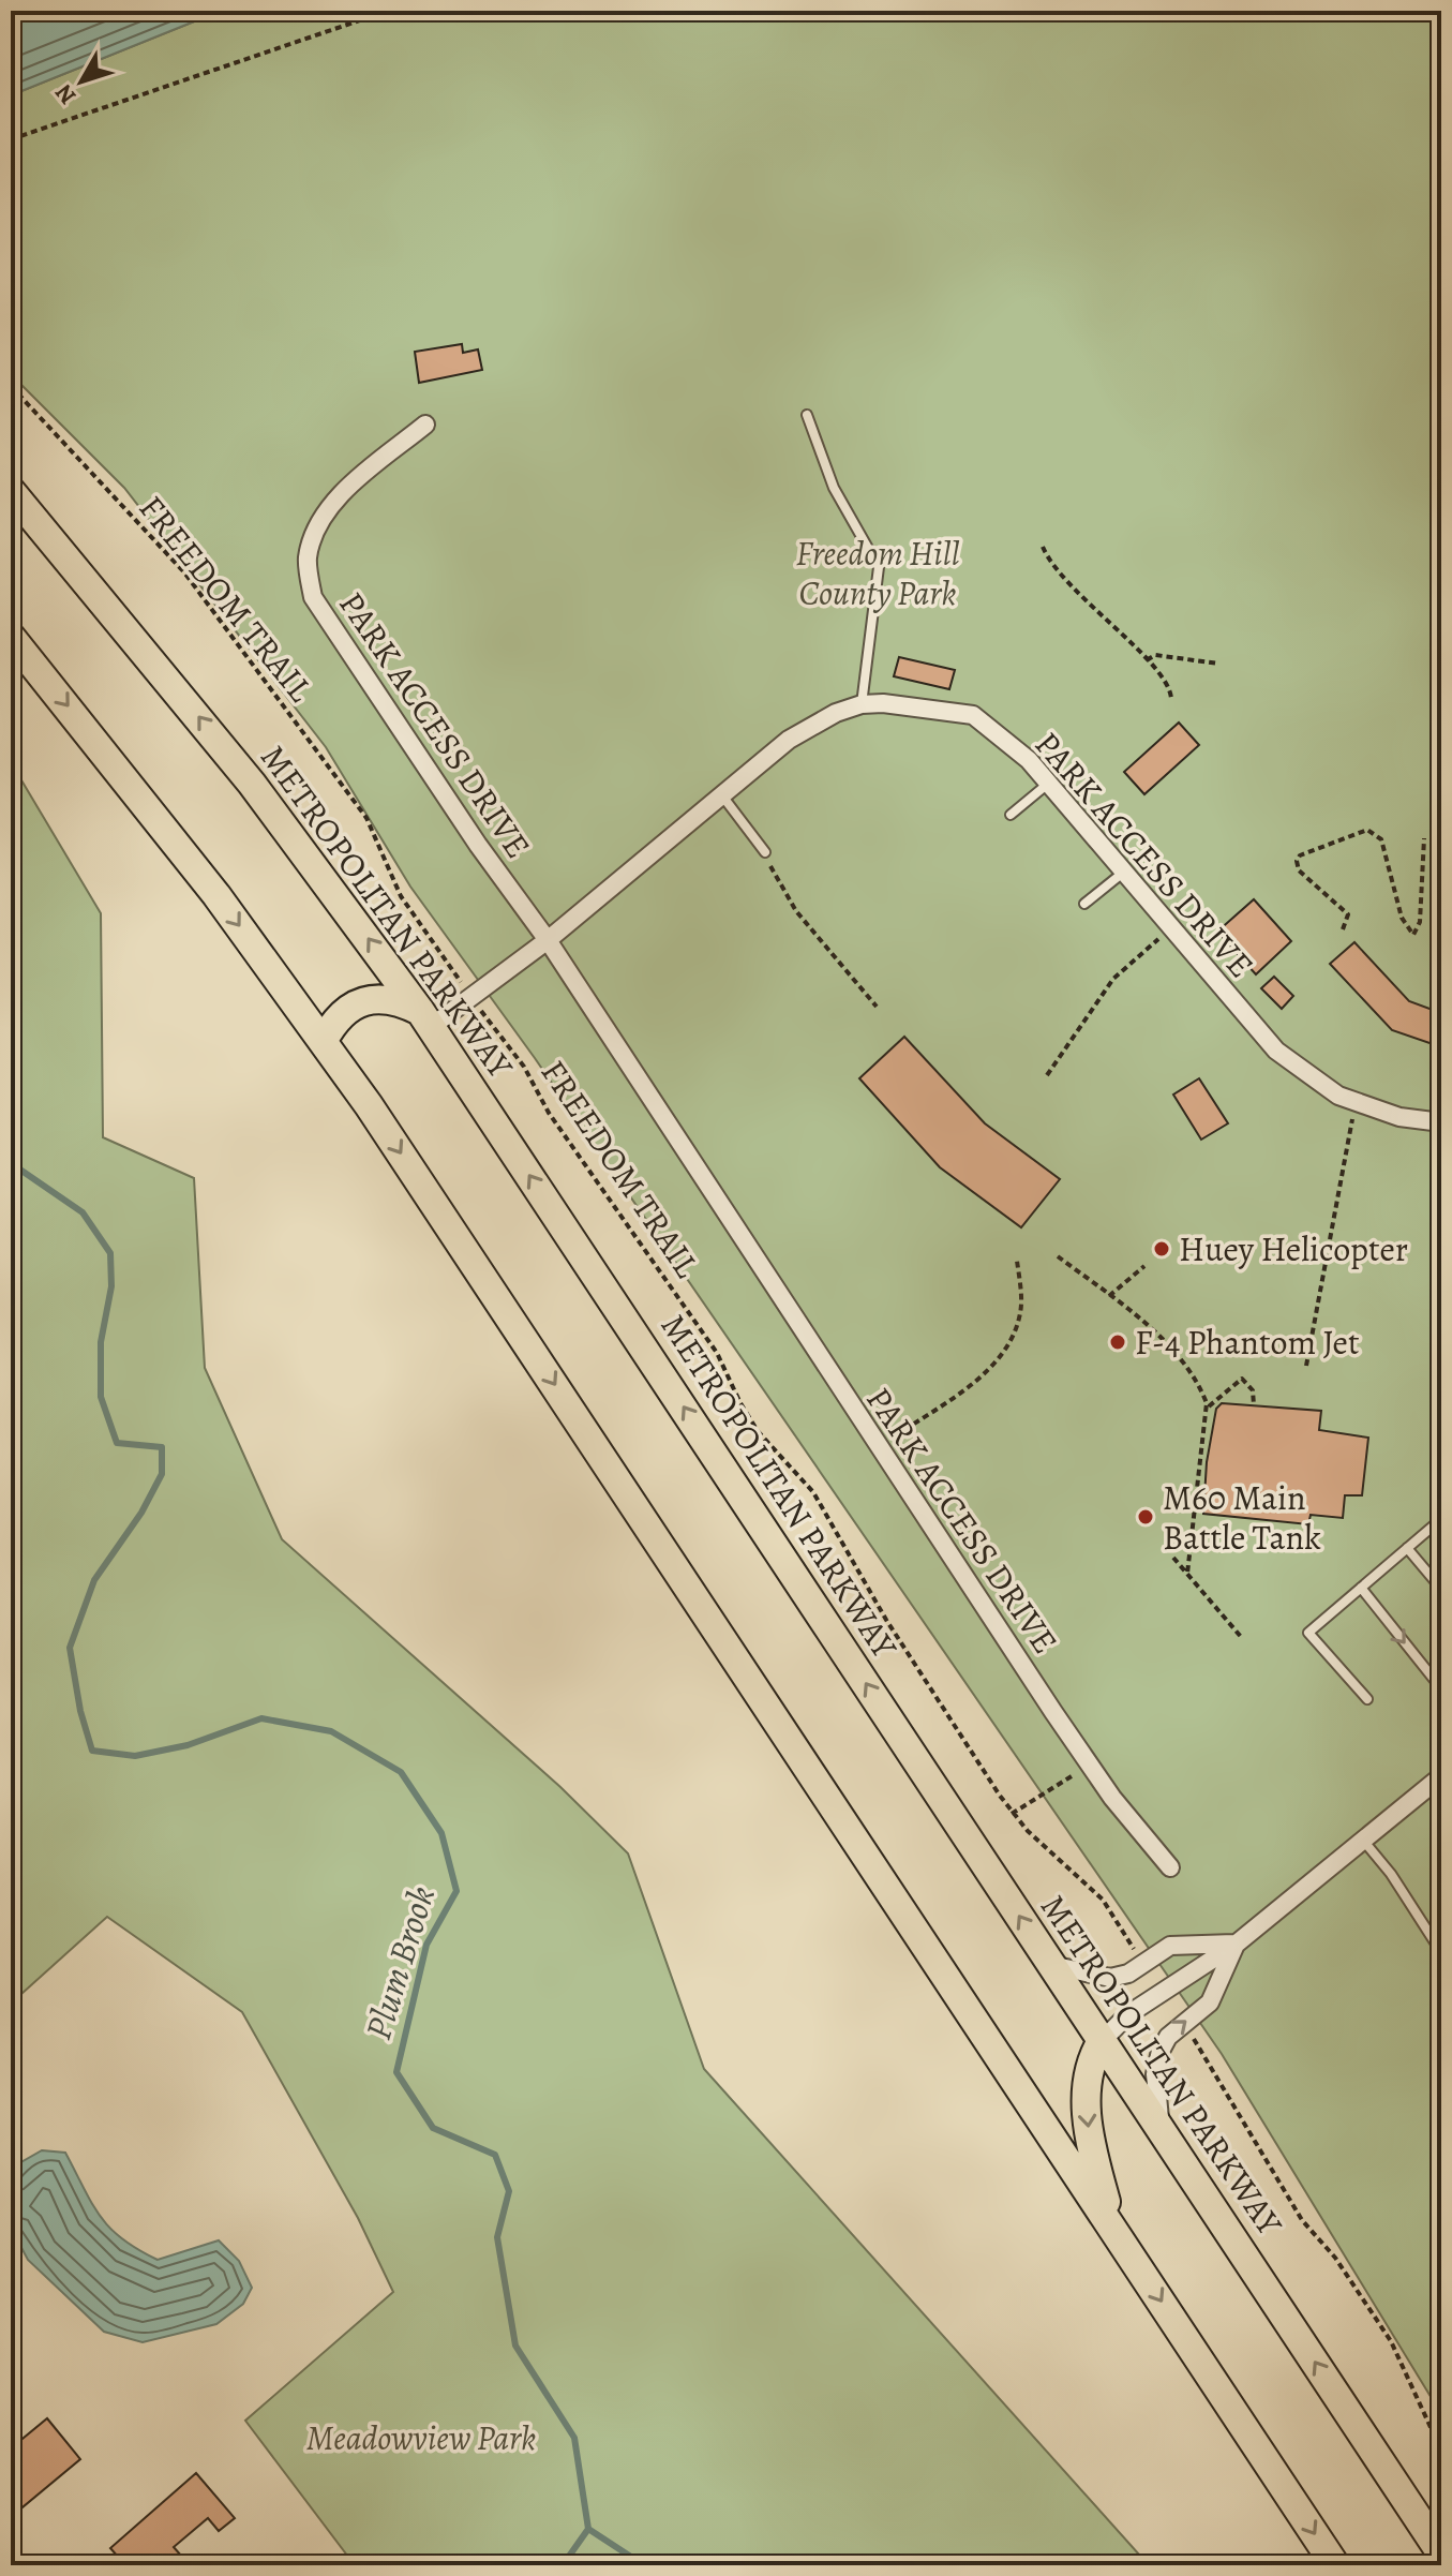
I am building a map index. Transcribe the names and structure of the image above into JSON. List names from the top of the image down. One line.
{"streets":{"main road":["METROPOLITAN PARKWAY"],"street":["PARK ACCESS DRIVE"],"path":["FREEDOM TRAIL"]},"crossings":[["FREEDOM TRAIL","PARK ACCESS DRIVE"],["PARK ACCESS DRIVE","METROPOLITAN PARKWAY"]],"water":["Plum Brook"],"parks":["Freedom Hill County Park","Meadowview Park"],"places":["Huey Helicopter","F-4 Phantom Jet","M60 Main Battle Tank"],"north":"bottom left"}
